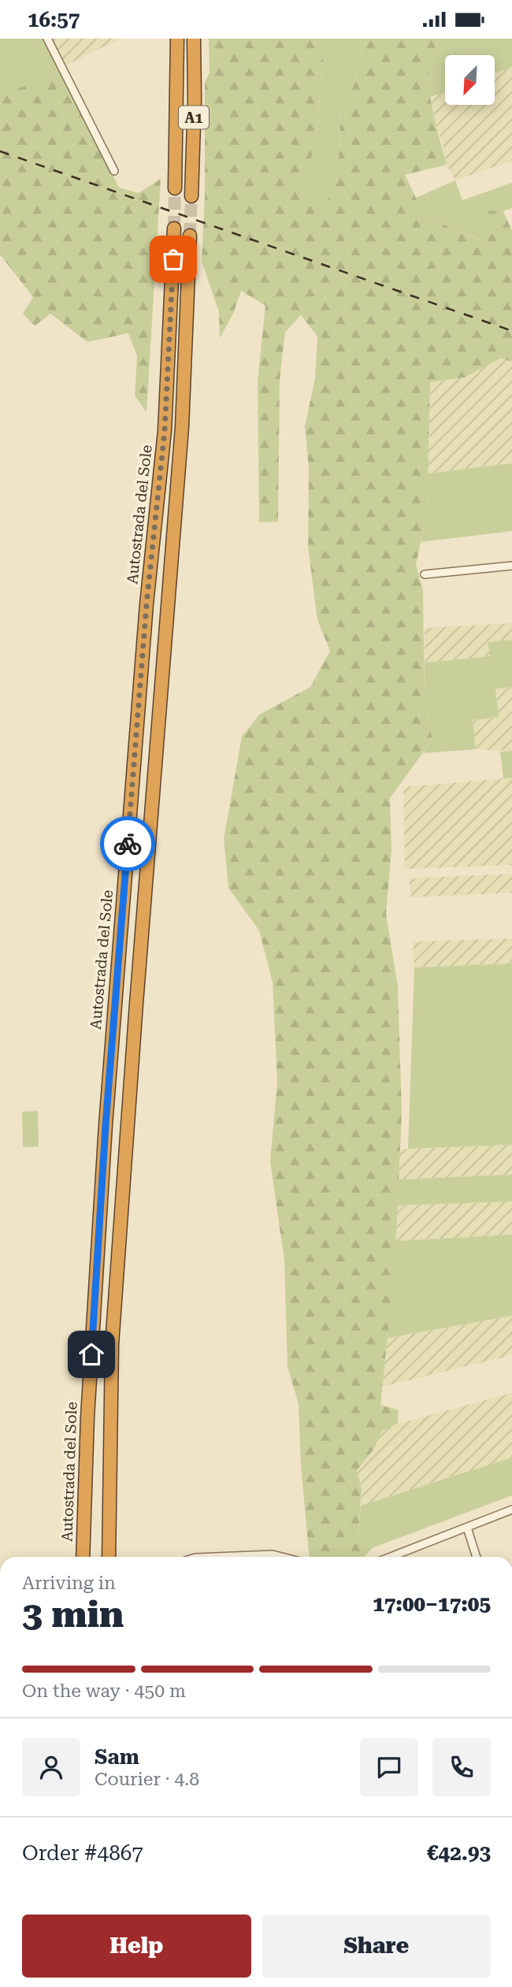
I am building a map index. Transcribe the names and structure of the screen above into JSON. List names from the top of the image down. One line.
{"streets":{"highway":["A1","Autostrada del Sole"]},"north":"bottom left","page":{"status":"16:57","heading":["3 min","Arriving in","17:00–17:05"],"panel":["Sam","Courier · 4.8","Order #4867","€42.93"],"bar":"On the way · 450 m","buttons":["Help","Share"]}}
